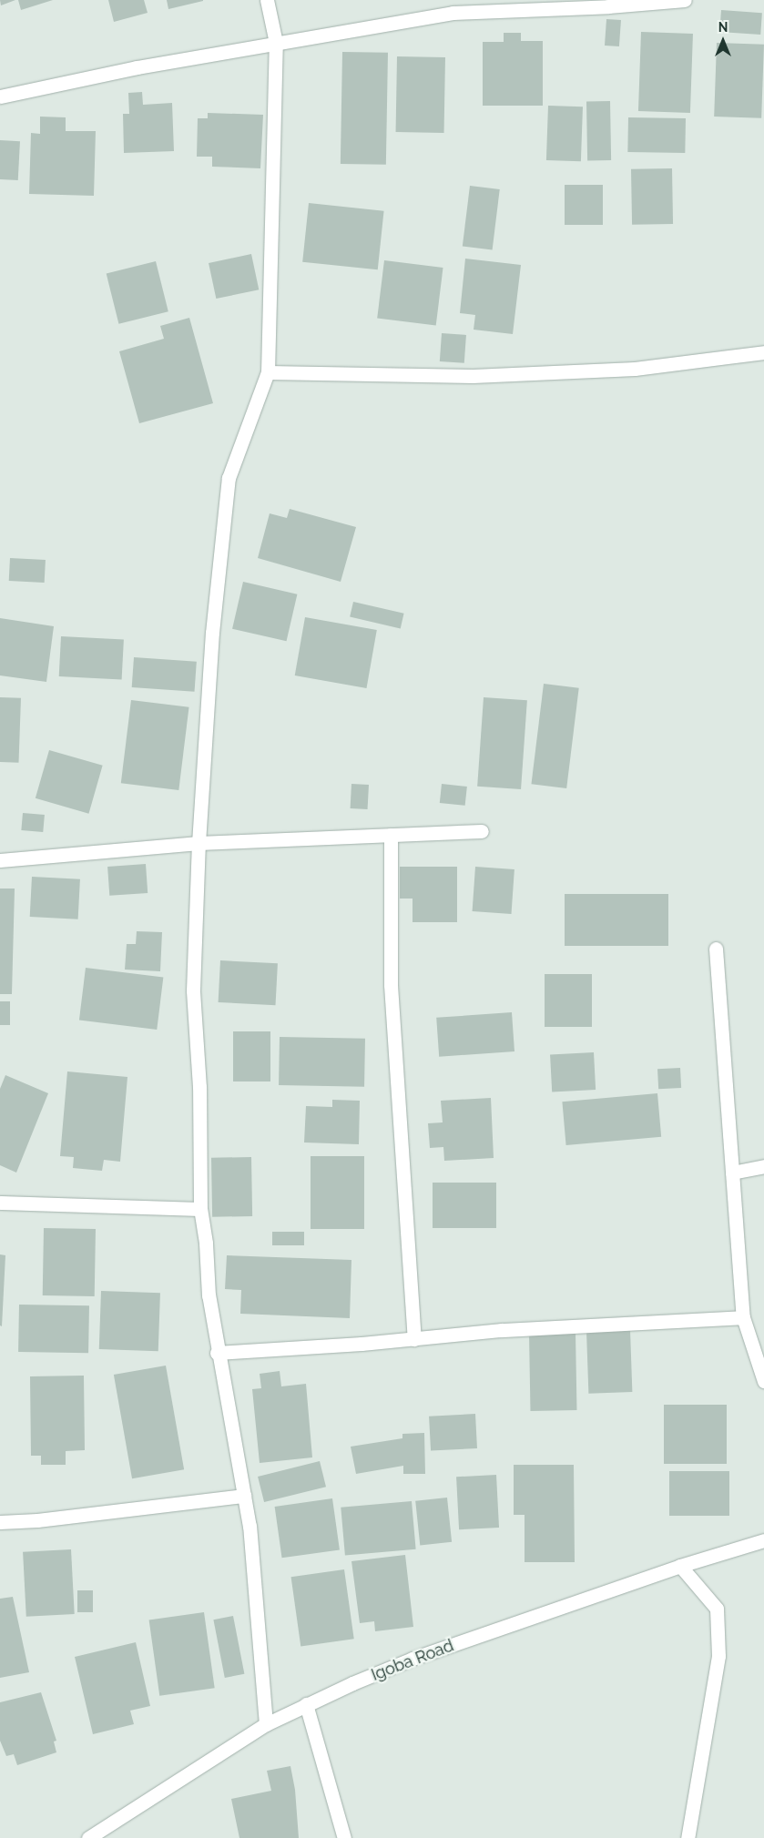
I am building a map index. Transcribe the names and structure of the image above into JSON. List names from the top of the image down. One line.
{"streets":{"street":["Igoba Road"]},"north":"top"}
